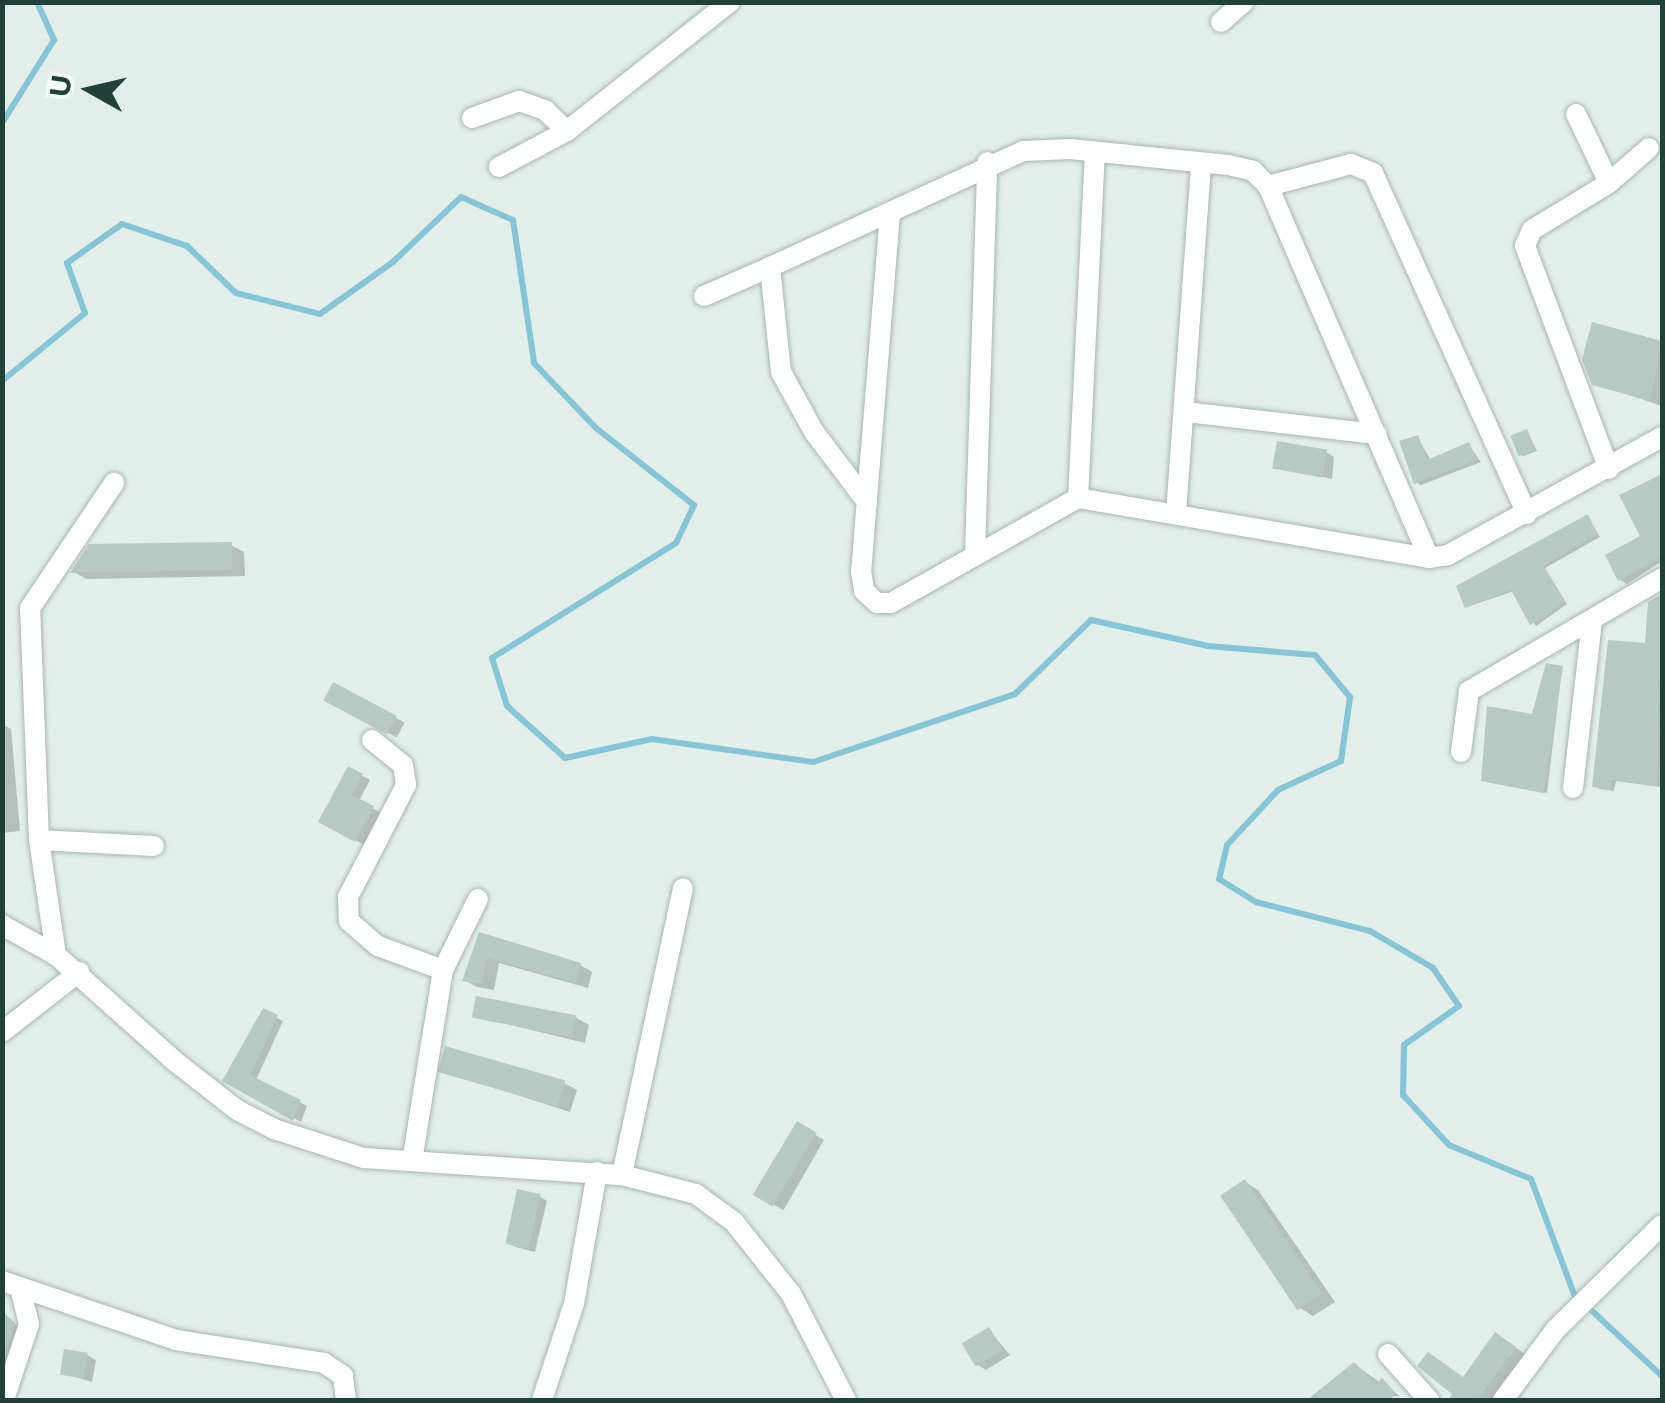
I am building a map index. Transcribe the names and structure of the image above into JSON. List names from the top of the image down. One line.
{"north":"left"}
